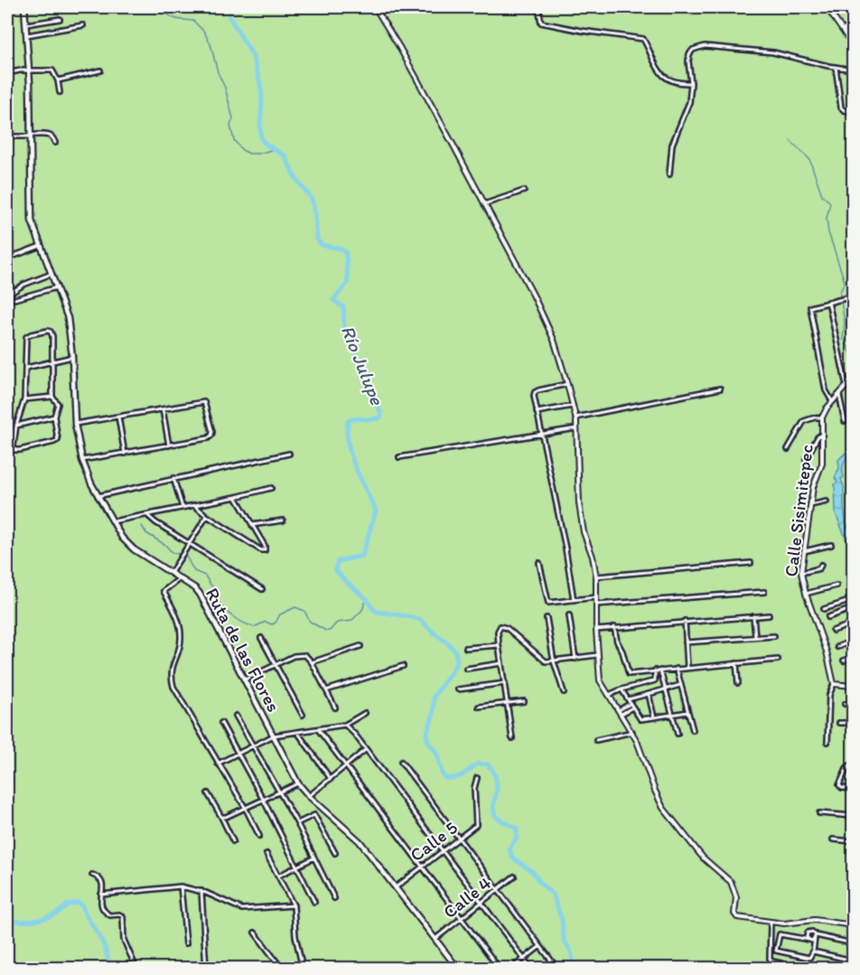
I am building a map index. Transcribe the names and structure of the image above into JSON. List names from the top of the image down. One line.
{"streets":{"main road":["Ruta de las Flores"],"street":["Calle Sisimitepec","Calle 5","Calle 4"]},"crossings":[["Ruta de las Flores","Calle 5"],["Ruta de las Flores","Calle 4"]],"water":["Río Julupe"]}
